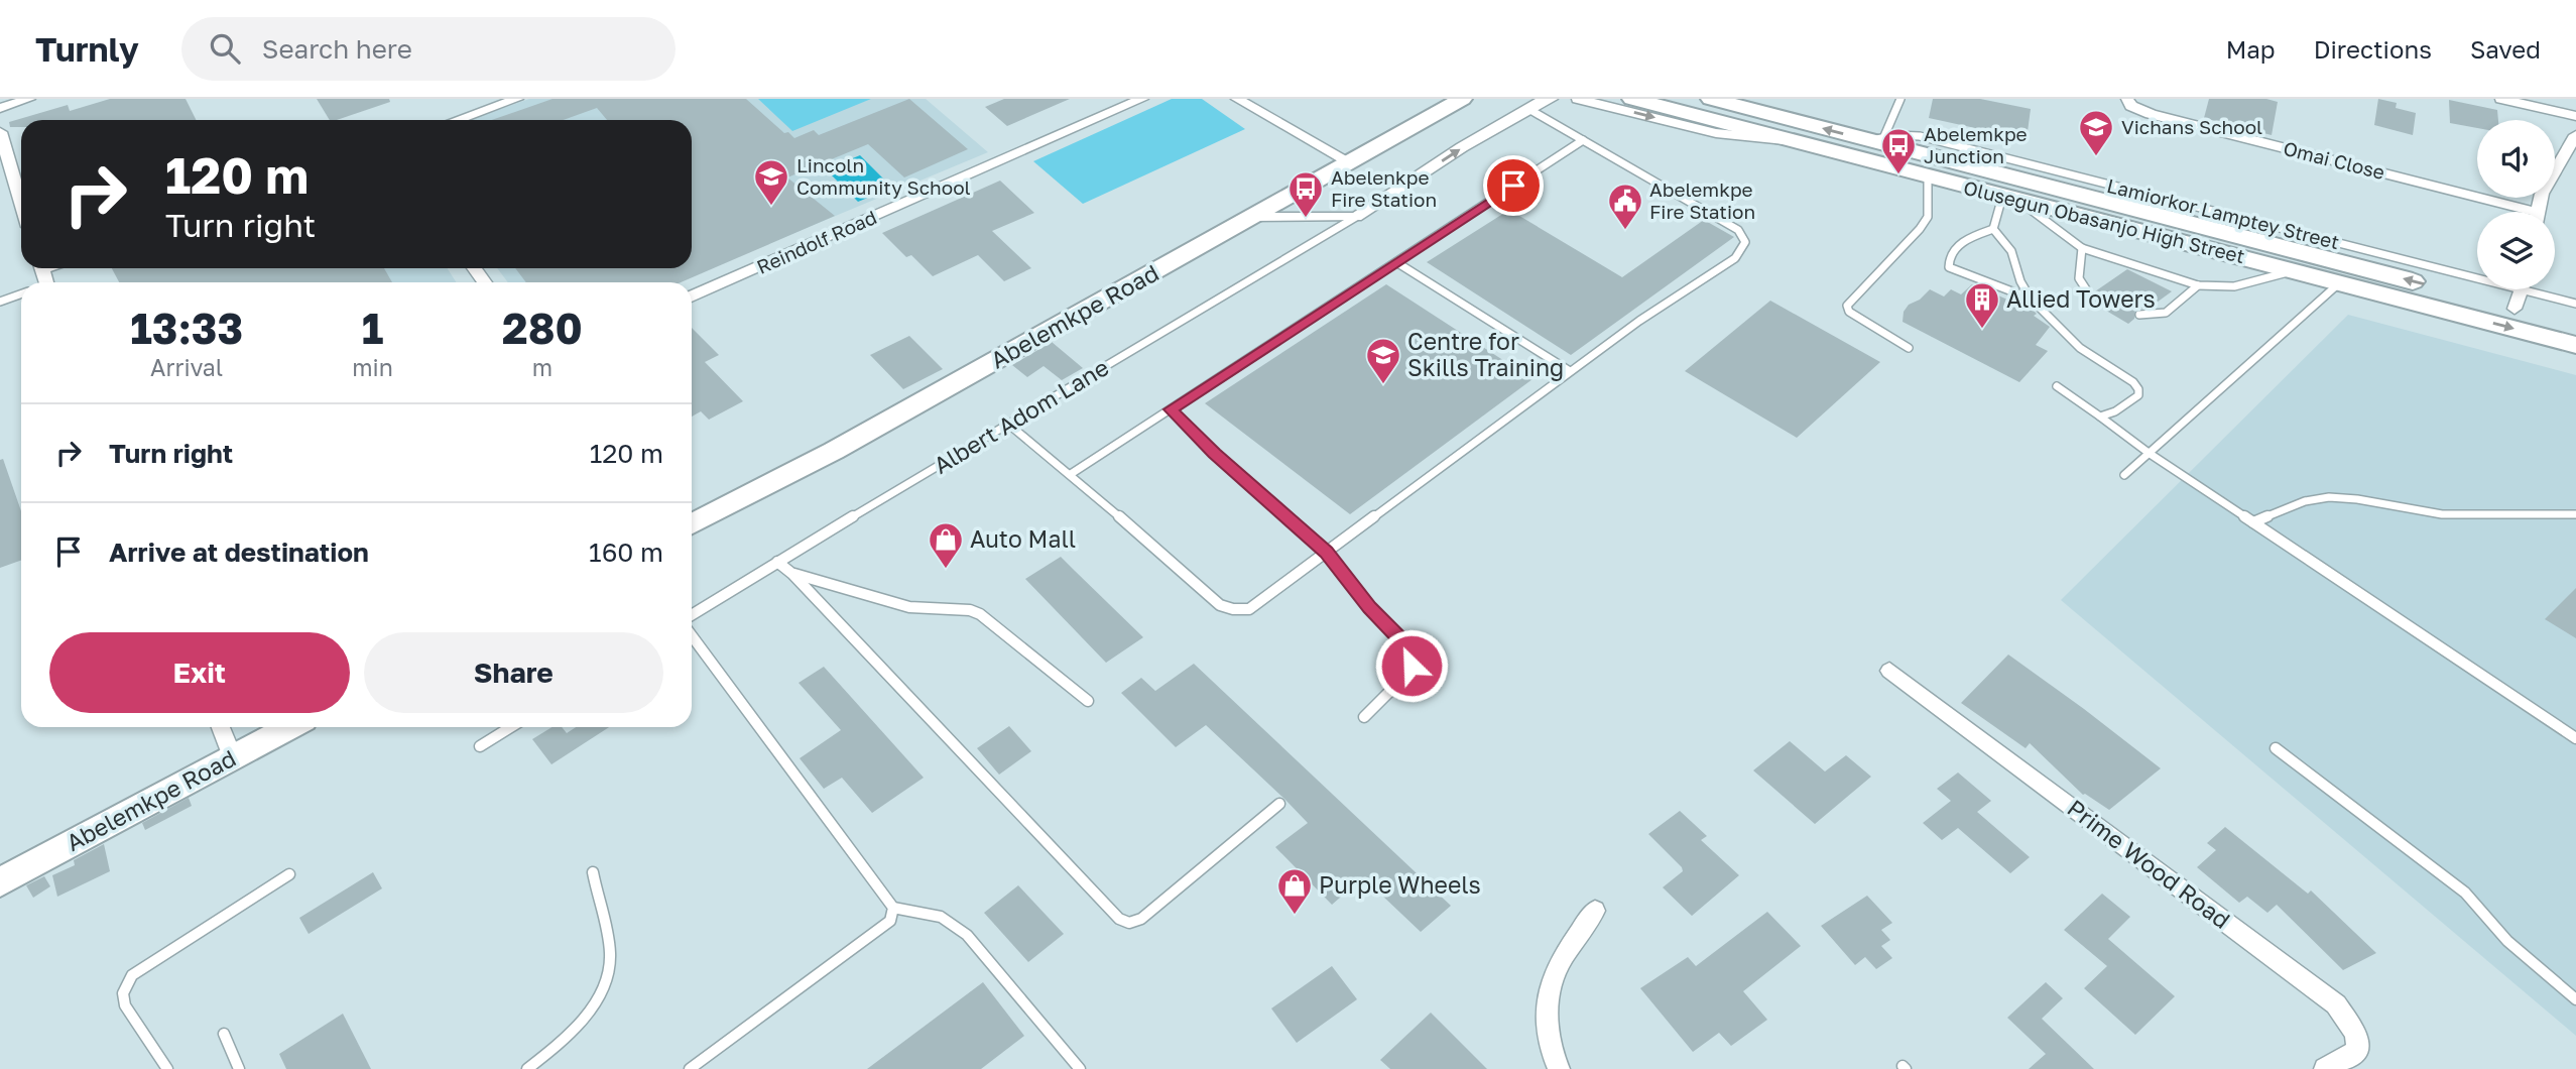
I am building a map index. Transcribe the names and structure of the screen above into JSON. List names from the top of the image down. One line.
{"streets":{"main road":["Olusegun Obasanjo High Street"],"street":["Omai Close","Reindolf Road","Abelemkpe Road","Albert Adom Lane","Prime Wood Road"]},"places":{"school or university":["Vichans School","Lincoln Community School","Centre for Skills Training"],"bus stop":["Abelemkpe Junction","Abelenkpe Fire Station"],"public building":["Abelemkpe Fire Station"],"building":["Allied Towers"],"shop":["Auto Mall","Purple Wheels"]},"page":{"header":"Turnly","search":"Search here","nav":["Map","Directions","Saved"],"turn":["120 m","Turn right"],"eta":["13:33","Arrival","1","min","280","m"],"list":[{"name":"Turn right","value":"120 m"},{"name":"Arrive at destination","value":"160 m"}],"buttons":["Exit","Share"]}}
